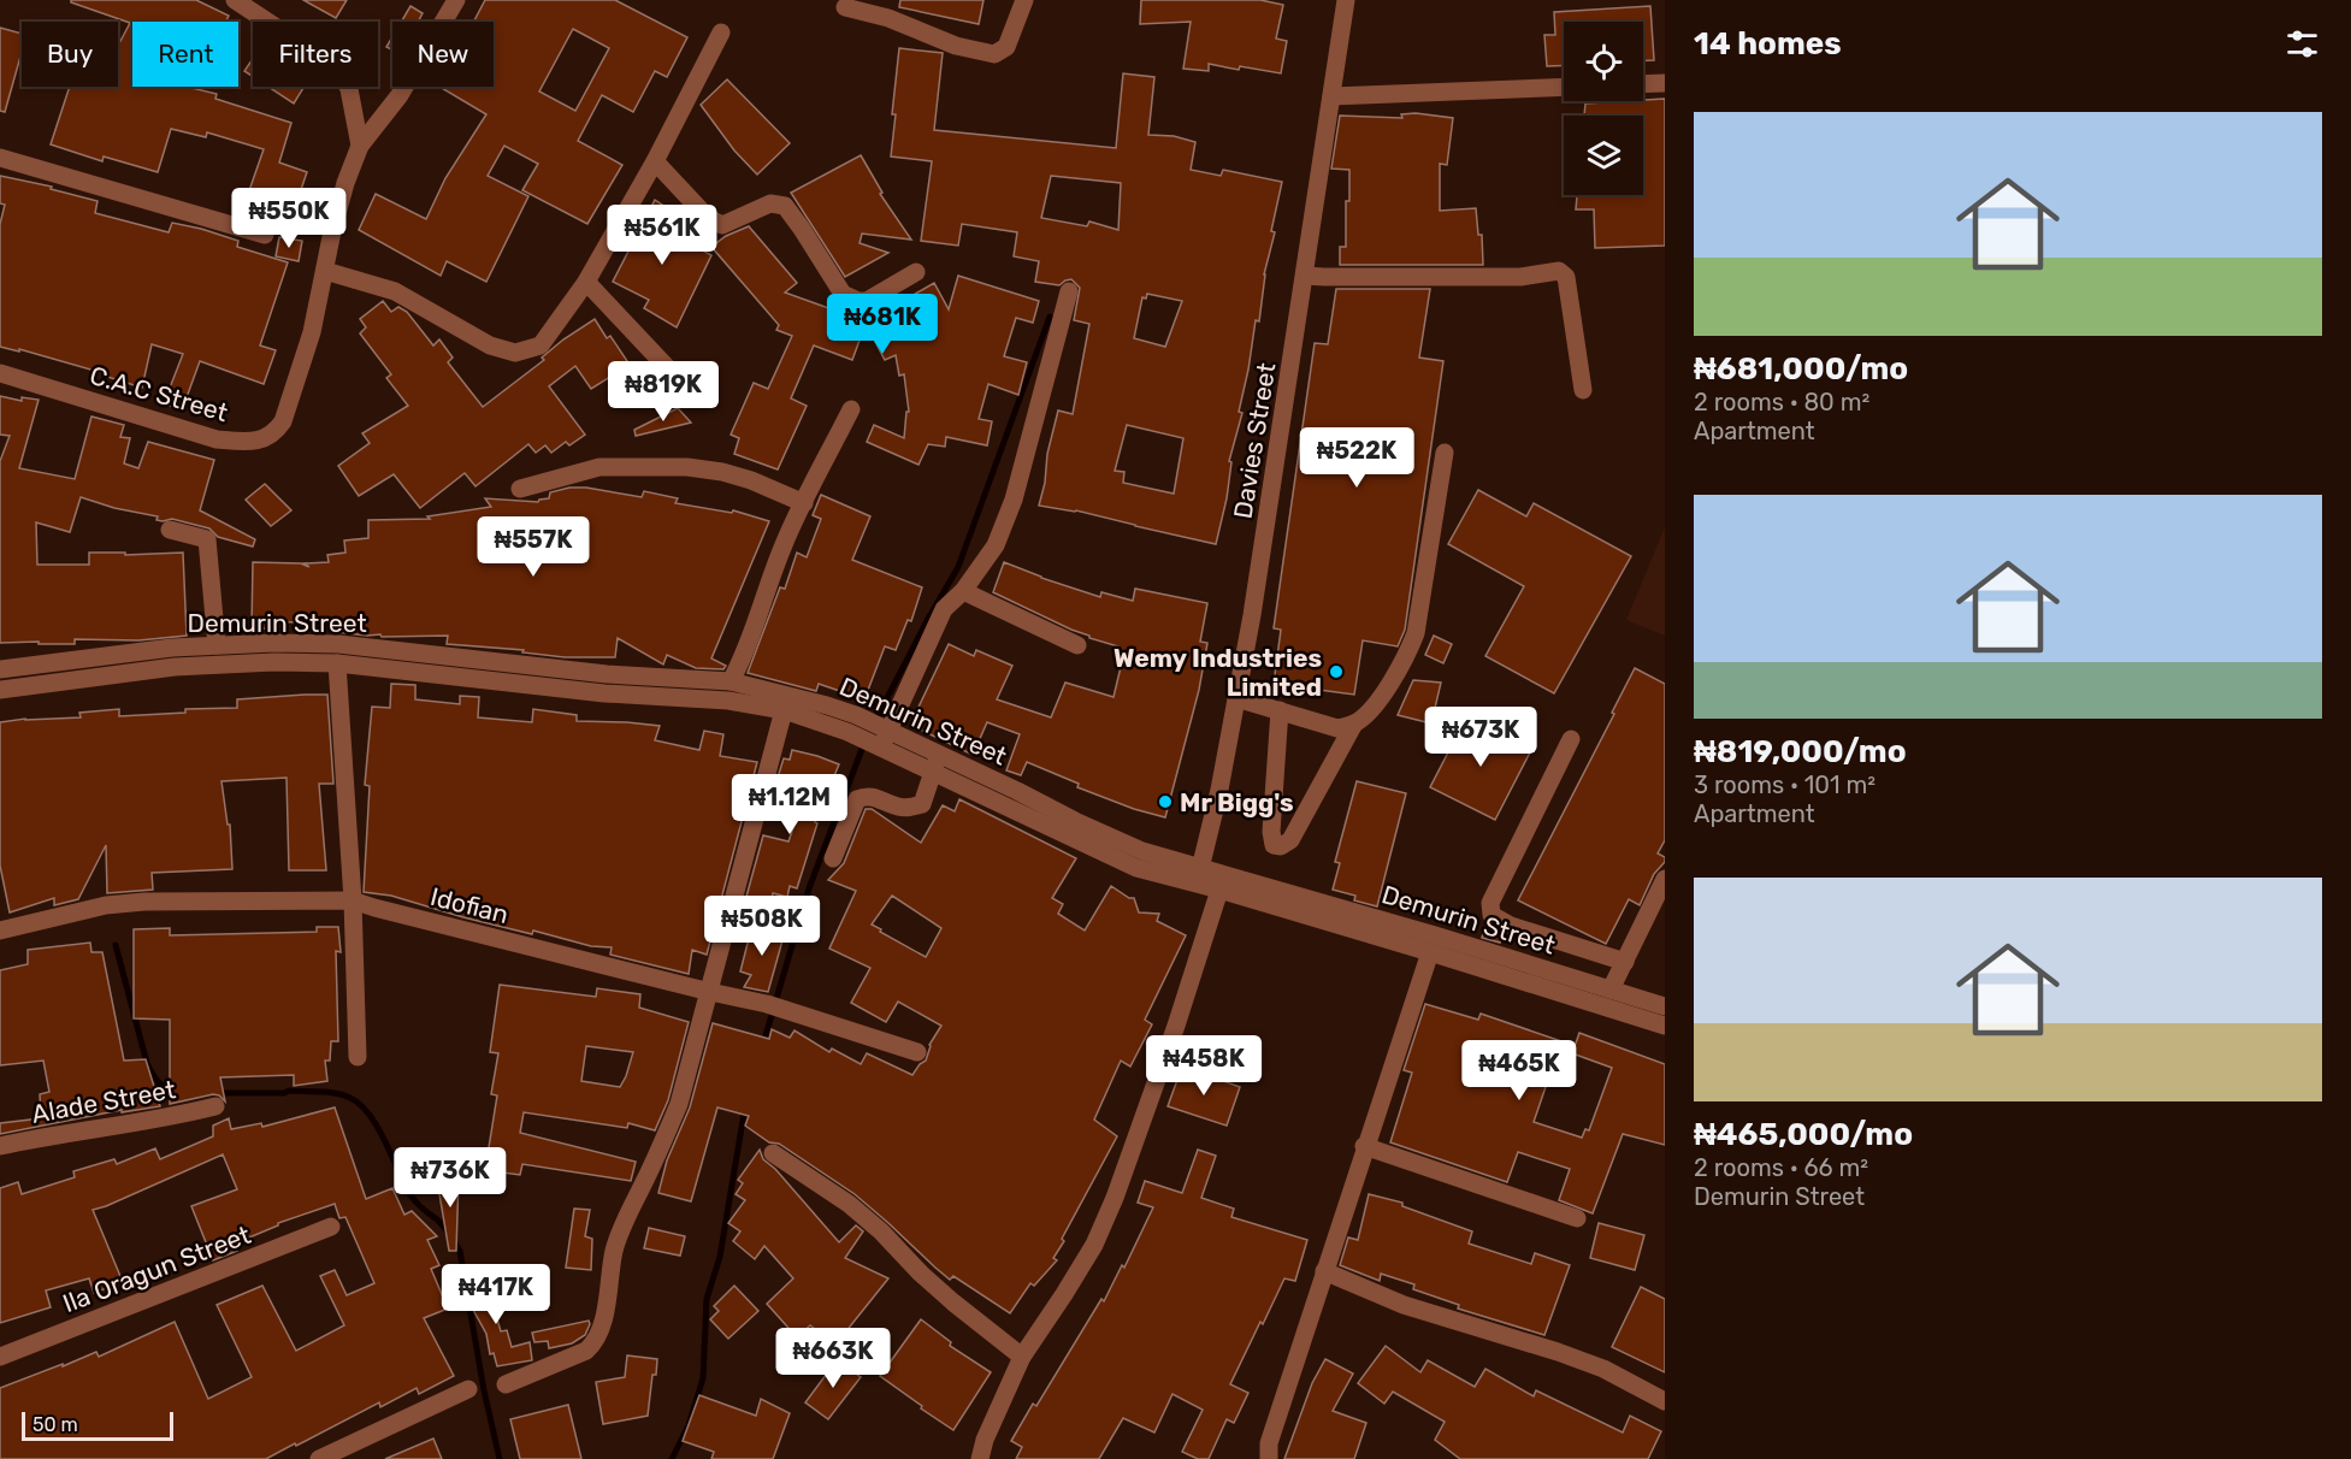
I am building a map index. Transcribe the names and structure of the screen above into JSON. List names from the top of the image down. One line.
{"streets":{"street":["C.A.C Street","Davies Street","Demurin Street","Idofian","Alade Street","Ila Oragun Street"]},"crossings":[["Davies Street","Demurin Street"]],"places":["Wemy Industries Limited","Mr Bigg's"],"scale_bar":"50 m","page":{"heading":"14 homes","chip":["Buy","Rent","Filters","New"],"list":[{"name":"₦681,000/mo","note":"2 rooms · 80 m² · Apartment"},{"name":"₦819,000/mo","note":"3 rooms · 101 m² · Apartment"},{"name":"₦465,000/mo","note":"2 rooms · 66 m² · Demurin Street"}],"price":["₦550K","₦561K","₦681K","₦819K","₦522K","₦557K","₦673K","₦1.12M","₦508K","₦458K","₦465K","₦736K","₦417K","₦663K"],"scale":"50 m"}}
